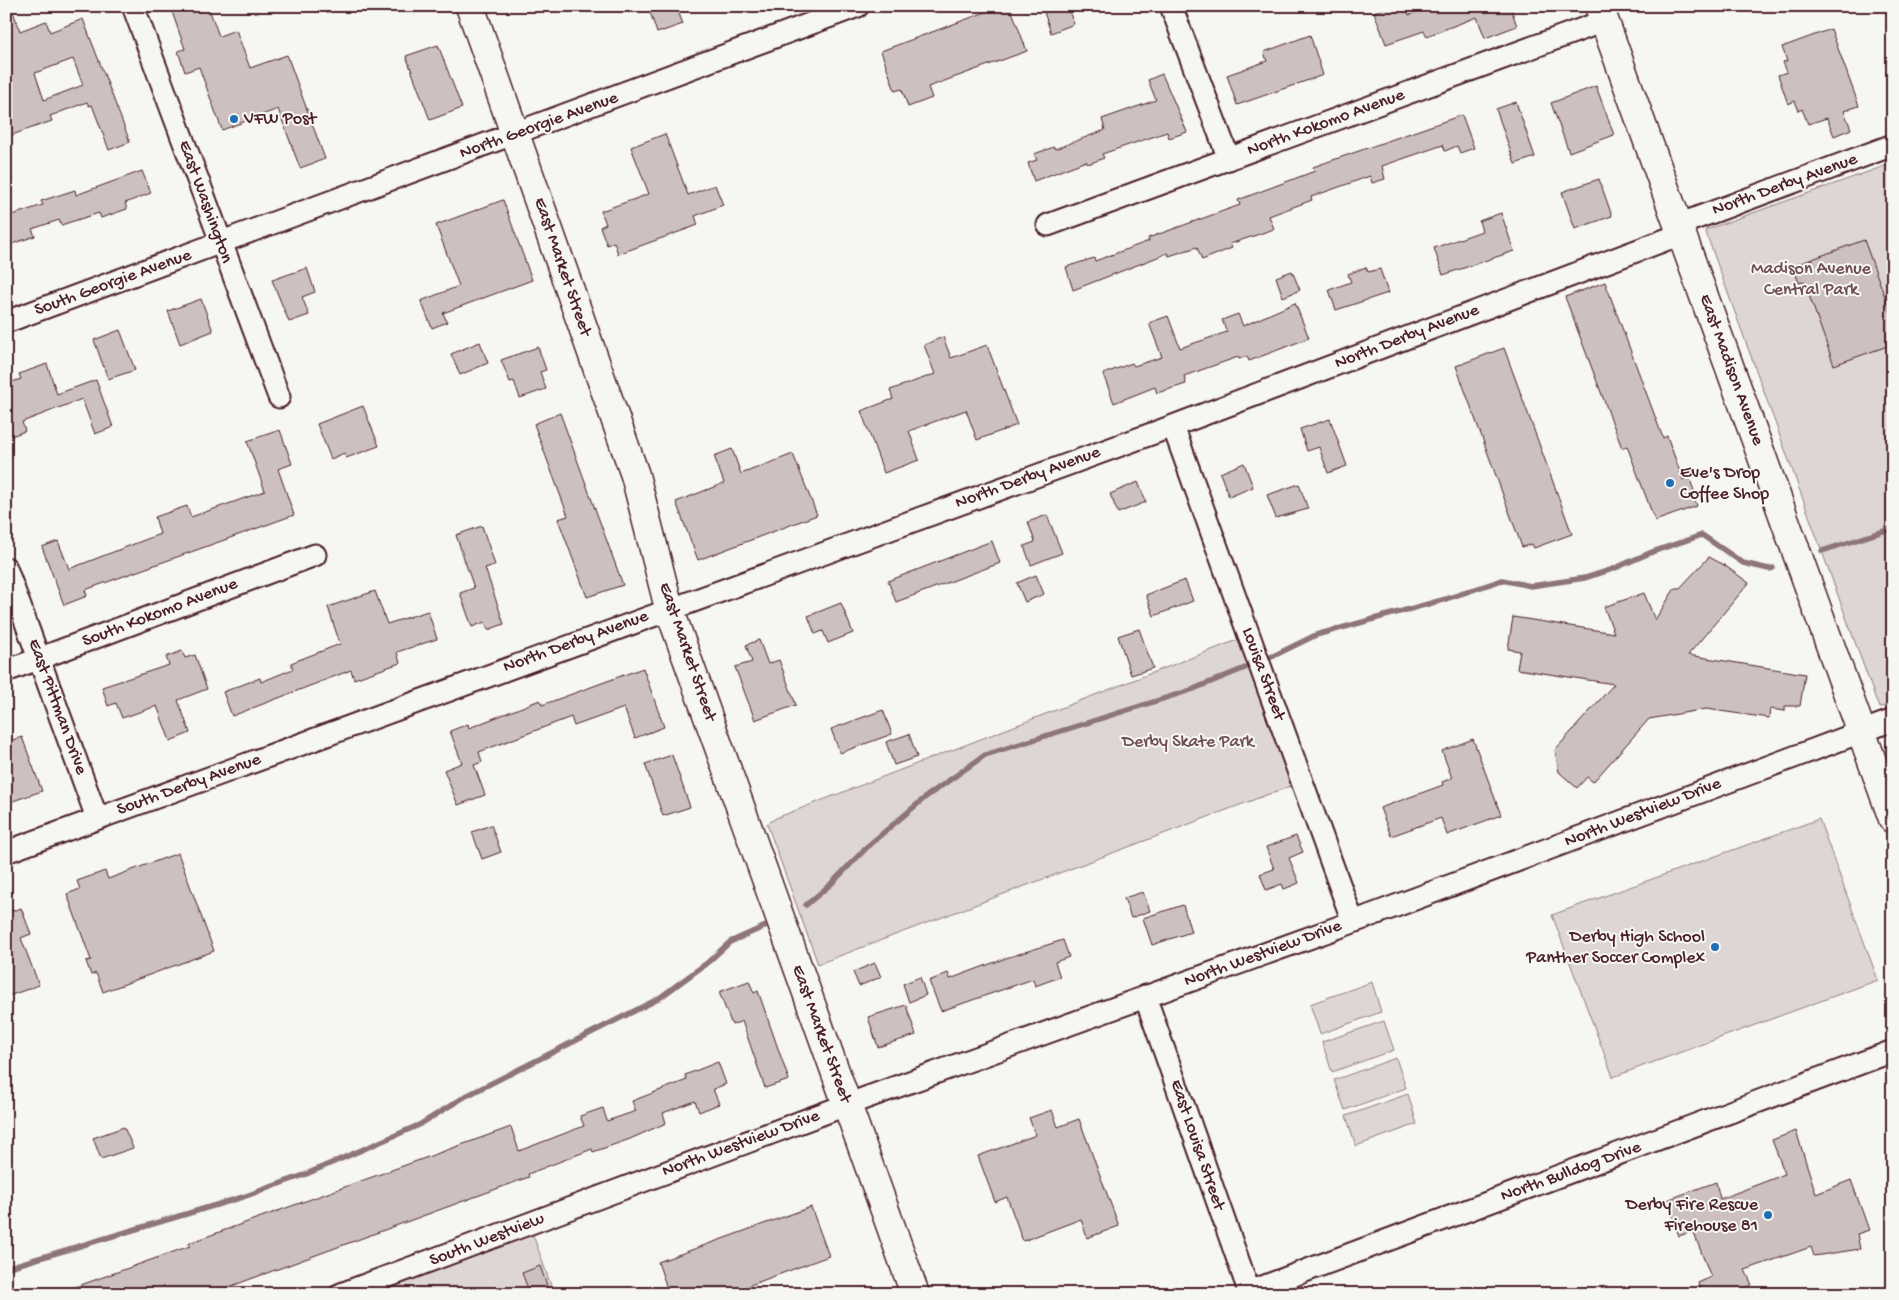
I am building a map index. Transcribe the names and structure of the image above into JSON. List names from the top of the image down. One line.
{"streets":{"street":["North Kokomo Avenue","North Georgie Avenue","North Derby Avenue","East Washington","East Market Street","South Georgie Avenue","East Madison Avenue","South Kokomo Avenue","Louisa Street","East Pittman Drive","South Derby Avenue","North Westview Drive","East Louisa Street","North Bulldog Drive","South Westview"]},"crossings":[["North Kokomo Avenue","East Madison Avenue"],["North Georgie Avenue","East Washington"],["North Georgie Avenue","East Market Street"],["North Georgie Avenue","South Georgie Avenue"],["North Derby Avenue","East Market Street"],["North Derby Avenue","East Madison Avenue"],["North Derby Avenue","Louisa Street"],["North Derby Avenue","South Derby Avenue"],["East Washington","South Georgie Avenue"],["East Market Street","North Westview Drive"],["East Madison Avenue","North Westview Drive"],["South Kokomo Avenue","East Pittman Drive"],["Louisa Street","North Westview Drive"],["East Pittman Drive","South Derby Avenue"],["North Westview Drive","East Louisa Street"],["North Westview Drive","South Westview"],["East Louisa Street","North Bulldog Drive"]],"parks":["Madison Avenue Central Park","Derby Skate Park"],"places":["VFW Post","Eve's Drop Coffee Shop","Derby High School Panther Soccer Complex","Derby Fire Rescue Firehouse 81"]}
